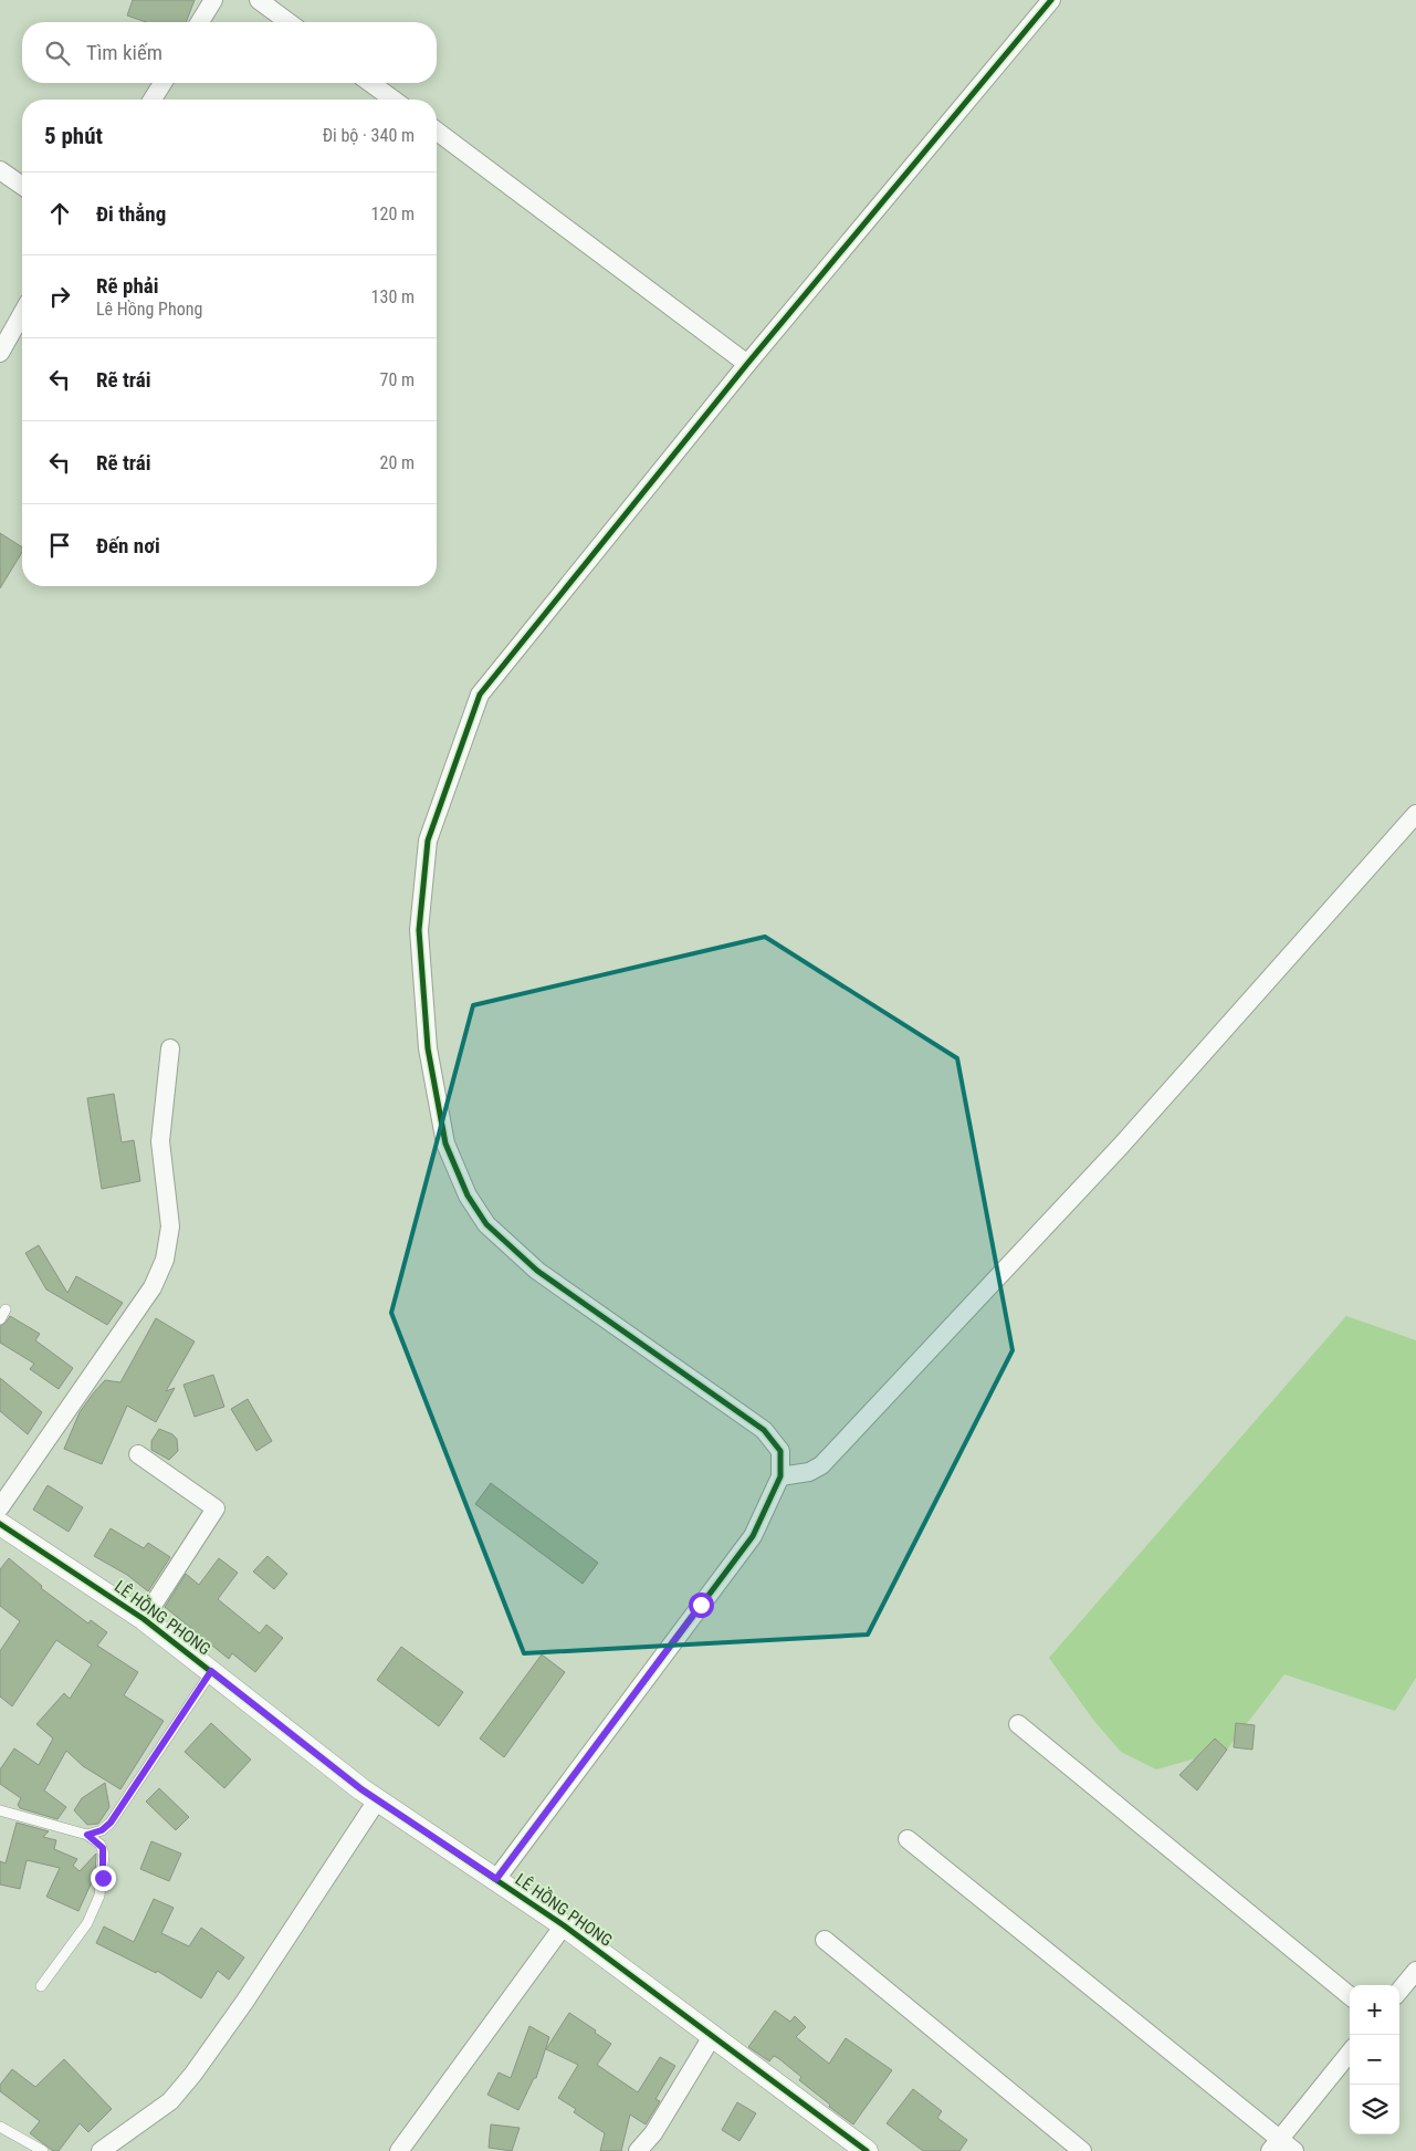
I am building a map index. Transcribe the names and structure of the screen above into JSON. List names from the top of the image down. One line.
{"streets":{"street":["LÊ HỒNG PHONG"]},"page":{"search":"Tìm kiếm","heading":["5 phút","Đi bộ · 340 m"],"list":[["Đi thẳng","120 m"],["Rẽ phải","Lê Hồng Phong","130 m"],["Rẽ trái","70 m"],["Rẽ trái","20 m"],"Đến nơi"],"map_buttons":["+","−"]}}
